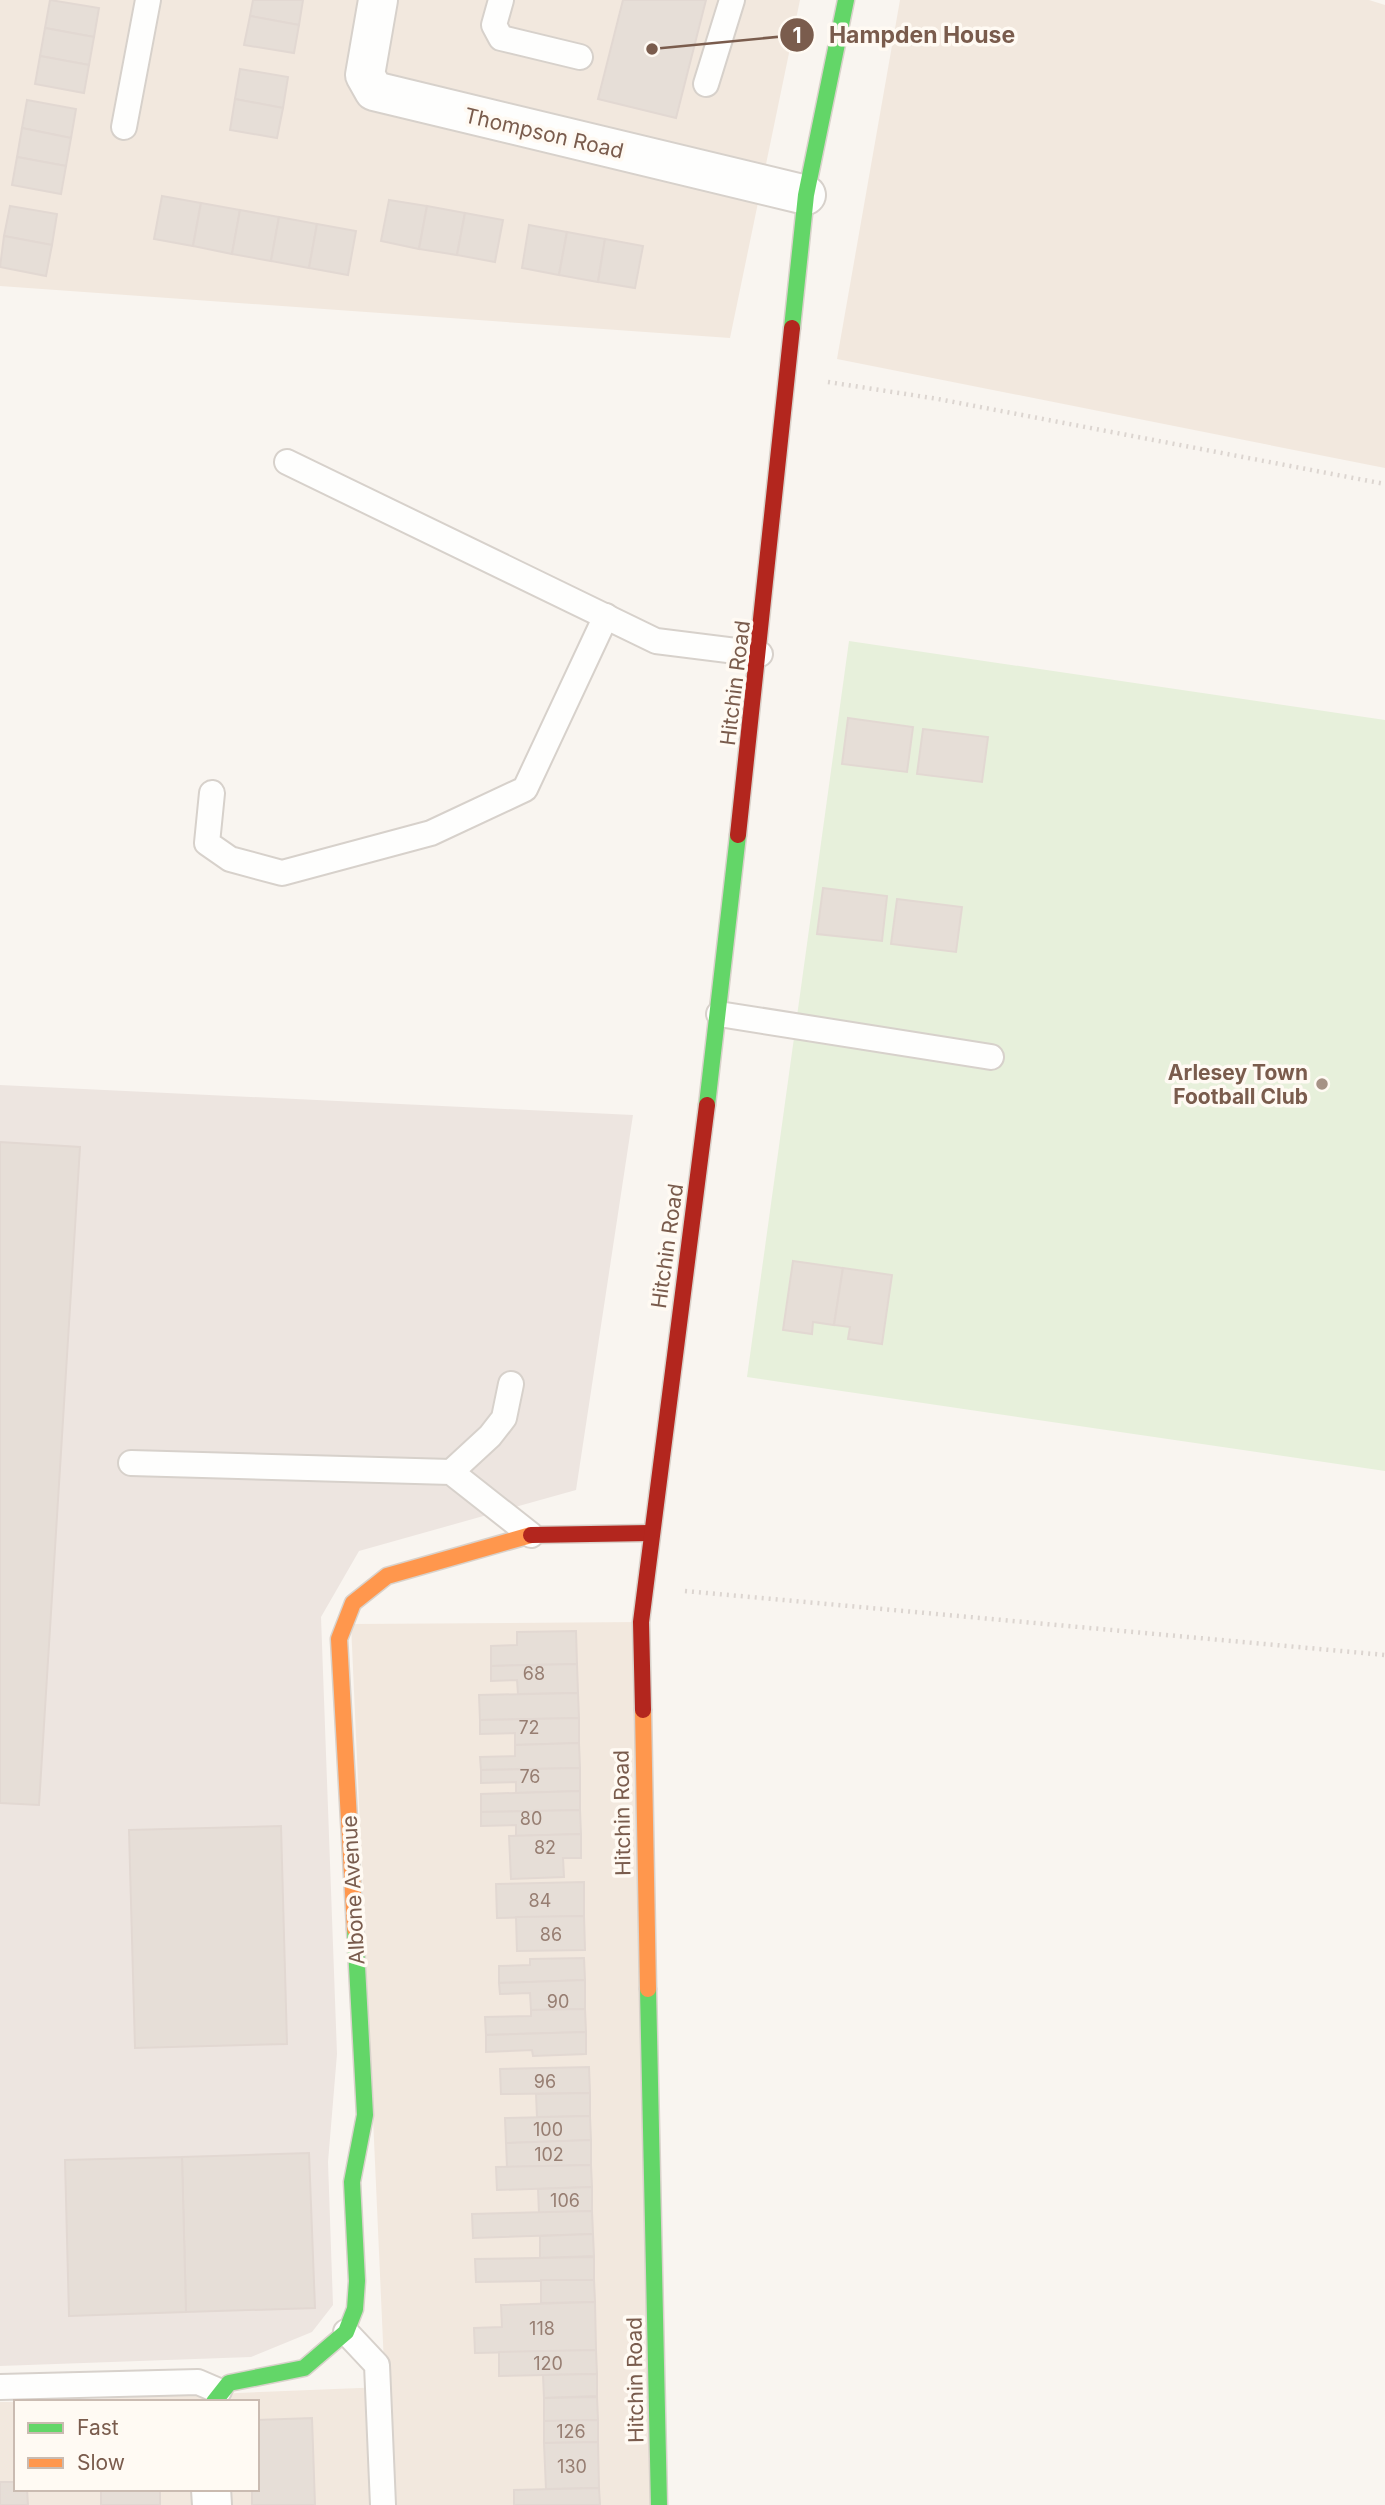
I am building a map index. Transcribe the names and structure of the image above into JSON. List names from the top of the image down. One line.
{"streets":{"street":["Thompson Road","Hitchin Road","Albone Avenue"]},"crossings":[["Thompson Road","Hitchin Road"],["Hitchin Road","Albone Avenue"]],"places":["Hampden House","Arlesey Town Football Club"],"house_numbers":["68","72","76","80","82","84","86","90","96","100","102","106","118","120","126","130"],"legend":["Fast","Slow"]}
